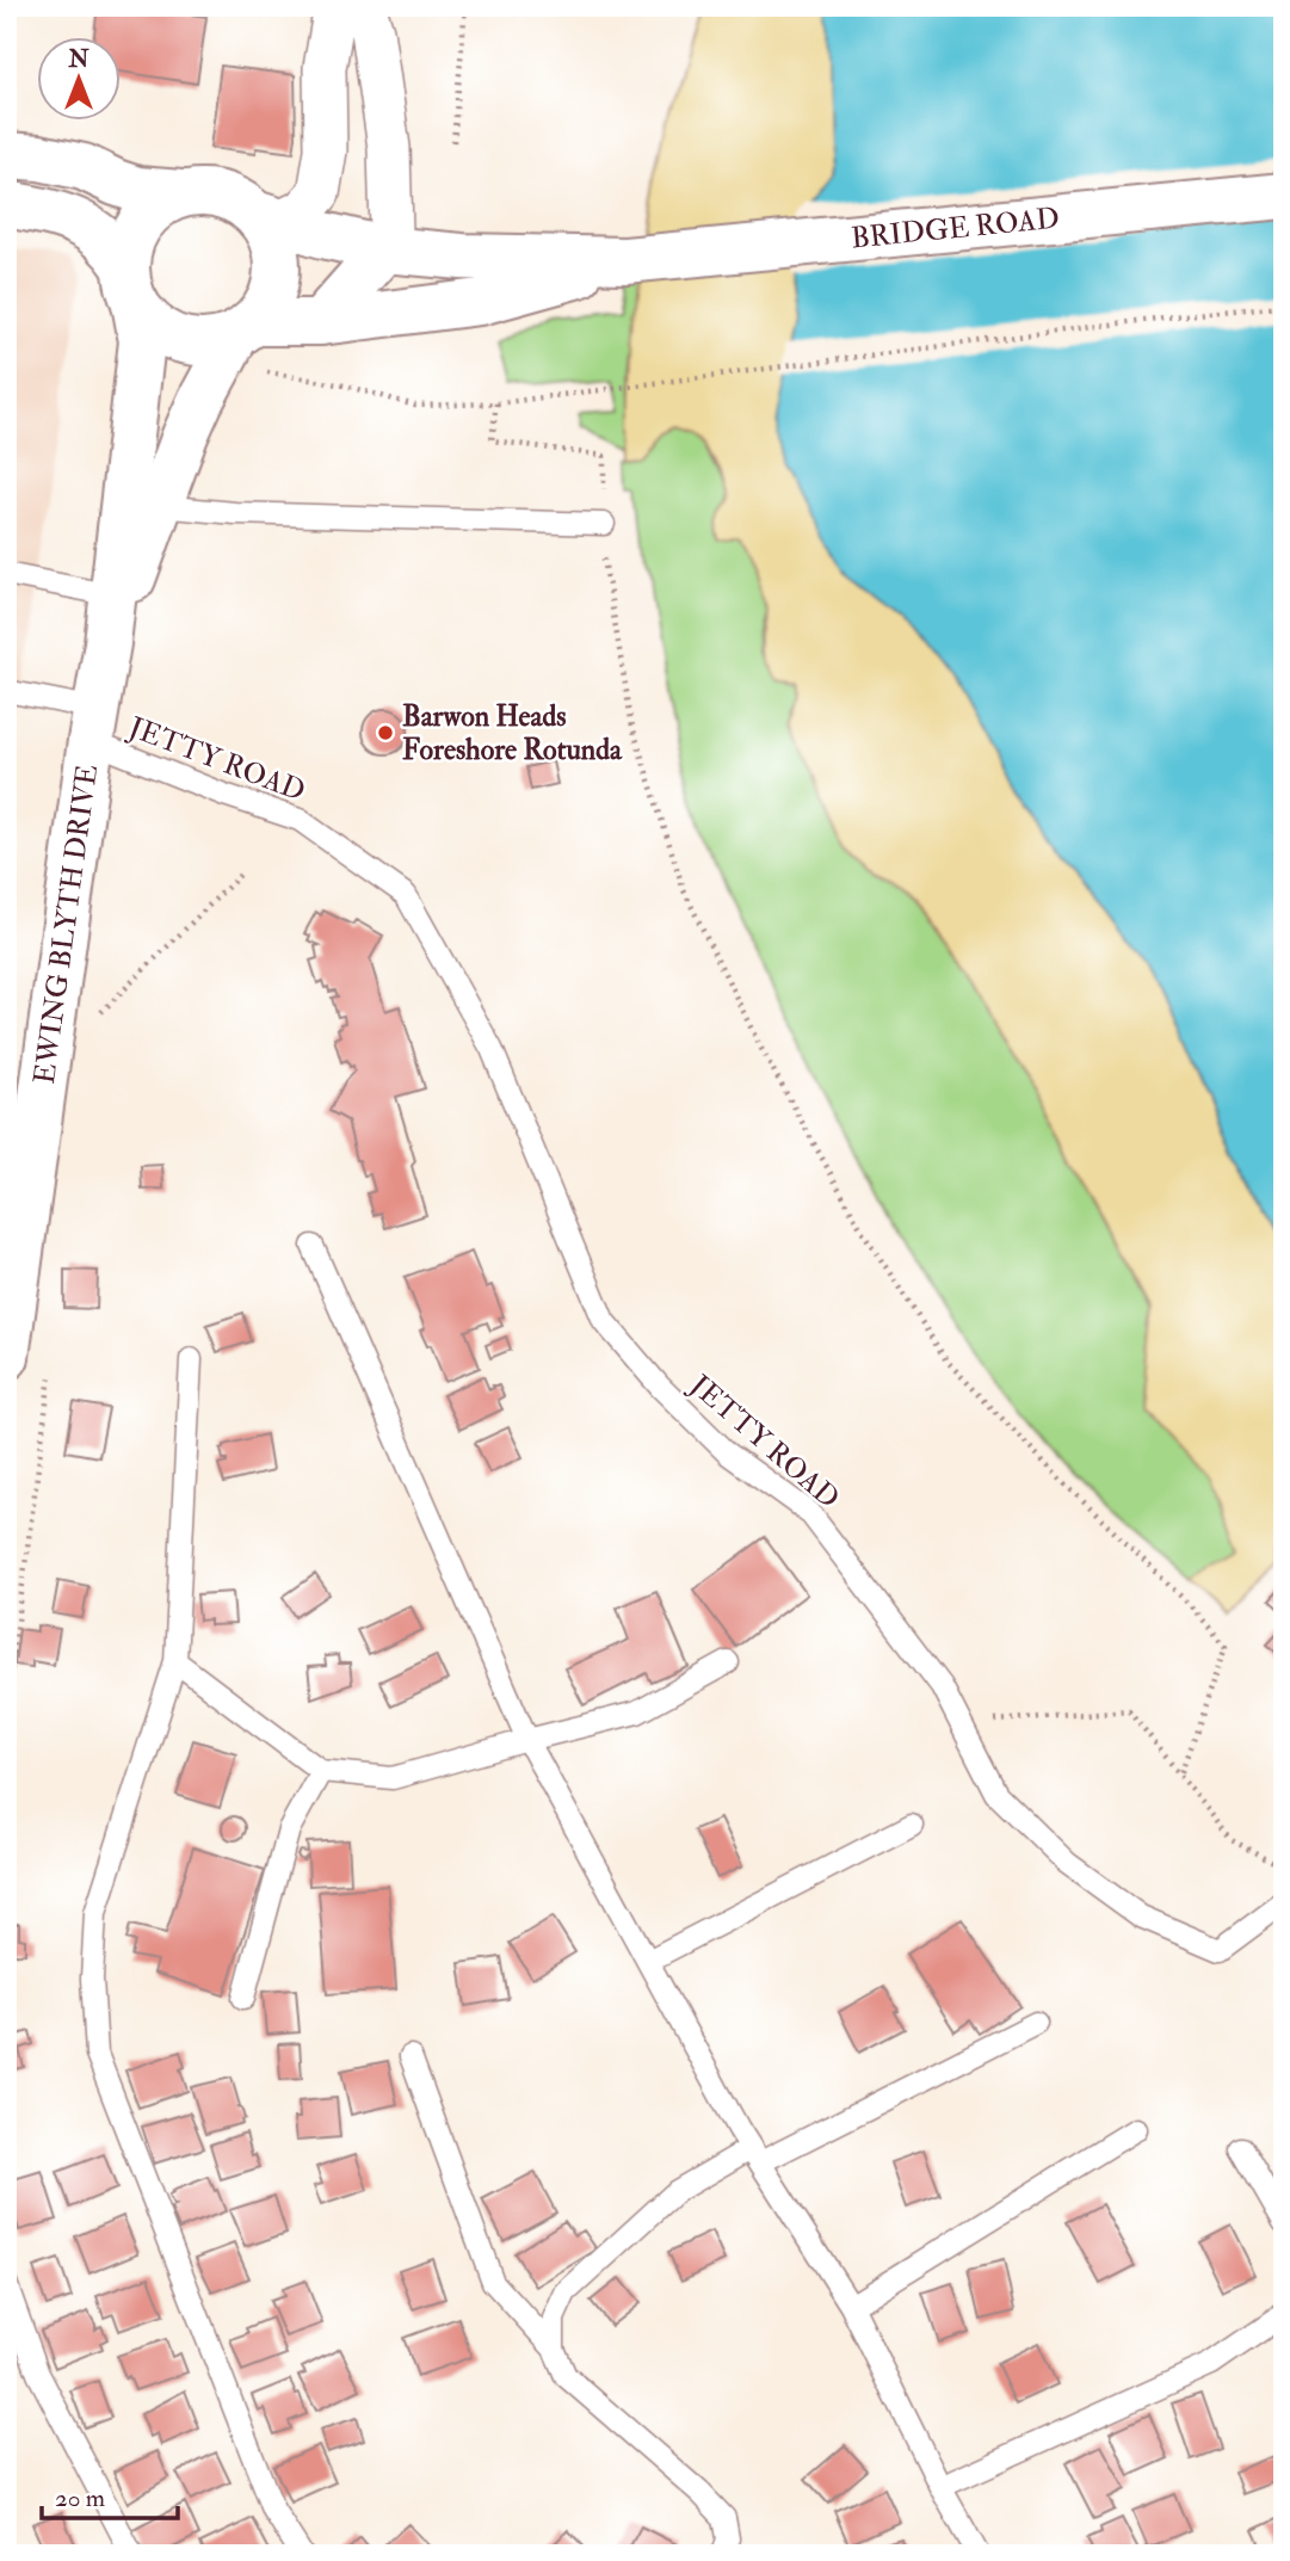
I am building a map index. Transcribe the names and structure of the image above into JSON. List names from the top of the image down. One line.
{"streets":{"main road":["BRIDGE ROAD","EWING BLYTH DRIVE"],"lane":["JETTY ROAD"]},"crossings":[["BRIDGE ROAD","EWING BLYTH DRIVE"],["JETTY ROAD","EWING BLYTH DRIVE"]],"places":["Barwon Heads Foreshore Rotunda"],"scale_bar":"20 m","north":"top"}
